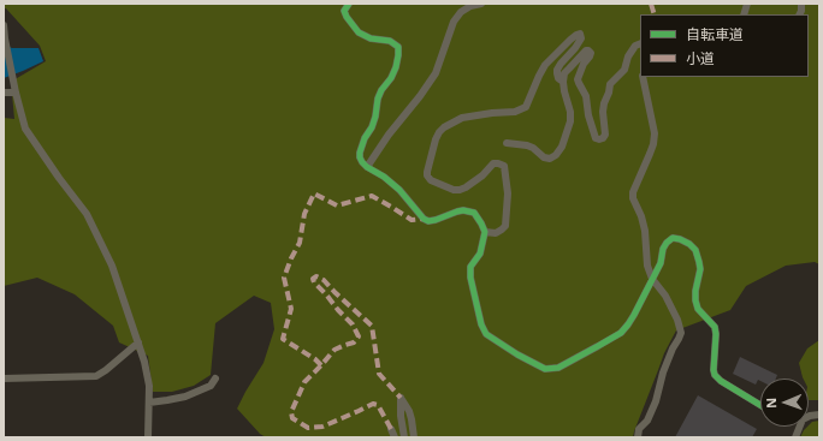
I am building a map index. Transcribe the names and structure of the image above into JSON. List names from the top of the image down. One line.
{"legend":["自転車道","小道"],"north":"left"}
